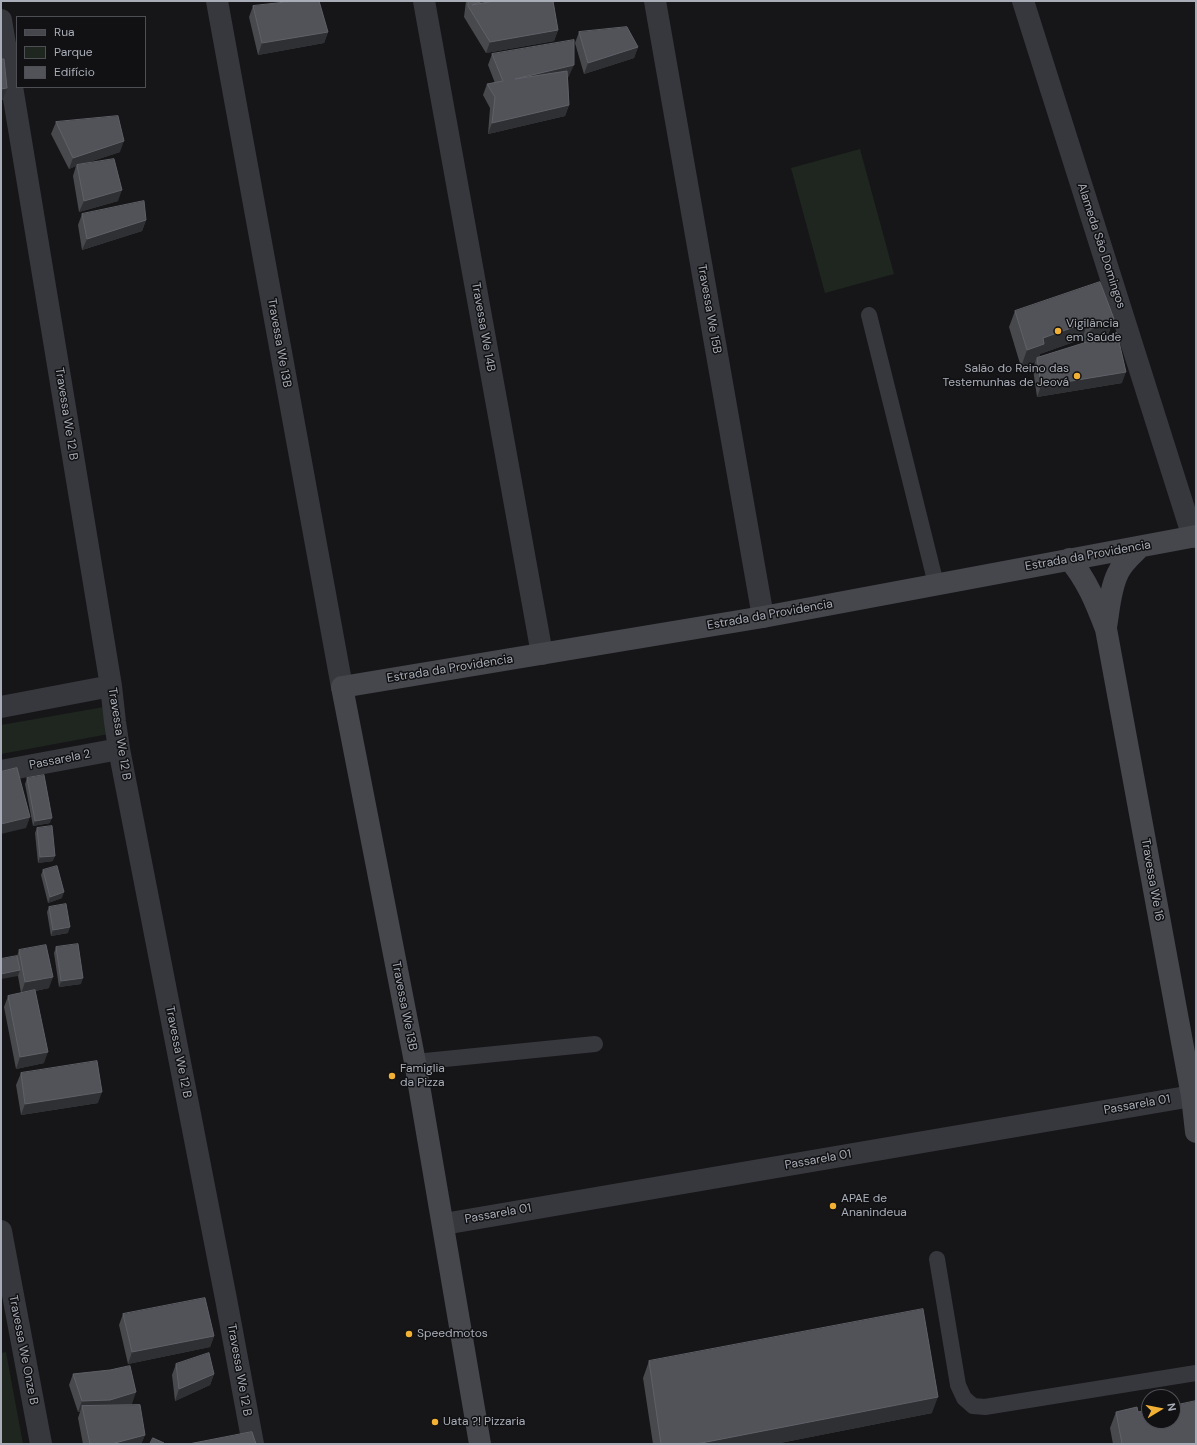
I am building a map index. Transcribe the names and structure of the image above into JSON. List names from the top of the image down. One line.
{"streets":{"main road":["Travessa We 13B","Estrada da Providencia","Travessa We 16"],"street":["Alameda São Domingos","Travessa We 15B","Travessa We 14B","Travessa We 12 B","Passarela 2","Passarela 01","Travessa We Onze B"]},"crossings":[["Alameda São Domingos","Estrada da Providencia"],["Travessa We 15B","Estrada da Providencia"],["Travessa We 14B","Estrada da Providencia"],["Travessa We 13B","Estrada da Providencia"],["Travessa We 13B","Passarela 01"],["Travessa We 12 B","Passarela 2"],["Travessa We 16","Passarela 01"]],"places":["Vigilância em Saúde","Salão do Reino das Testemunhas de Jeová","Famiglia da Pizza","APAE de Ananindeua","Speedmotos","Uata ?! Pizzaria"],"legend":["Rua","Parque","Edifício"],"north":"right"}
